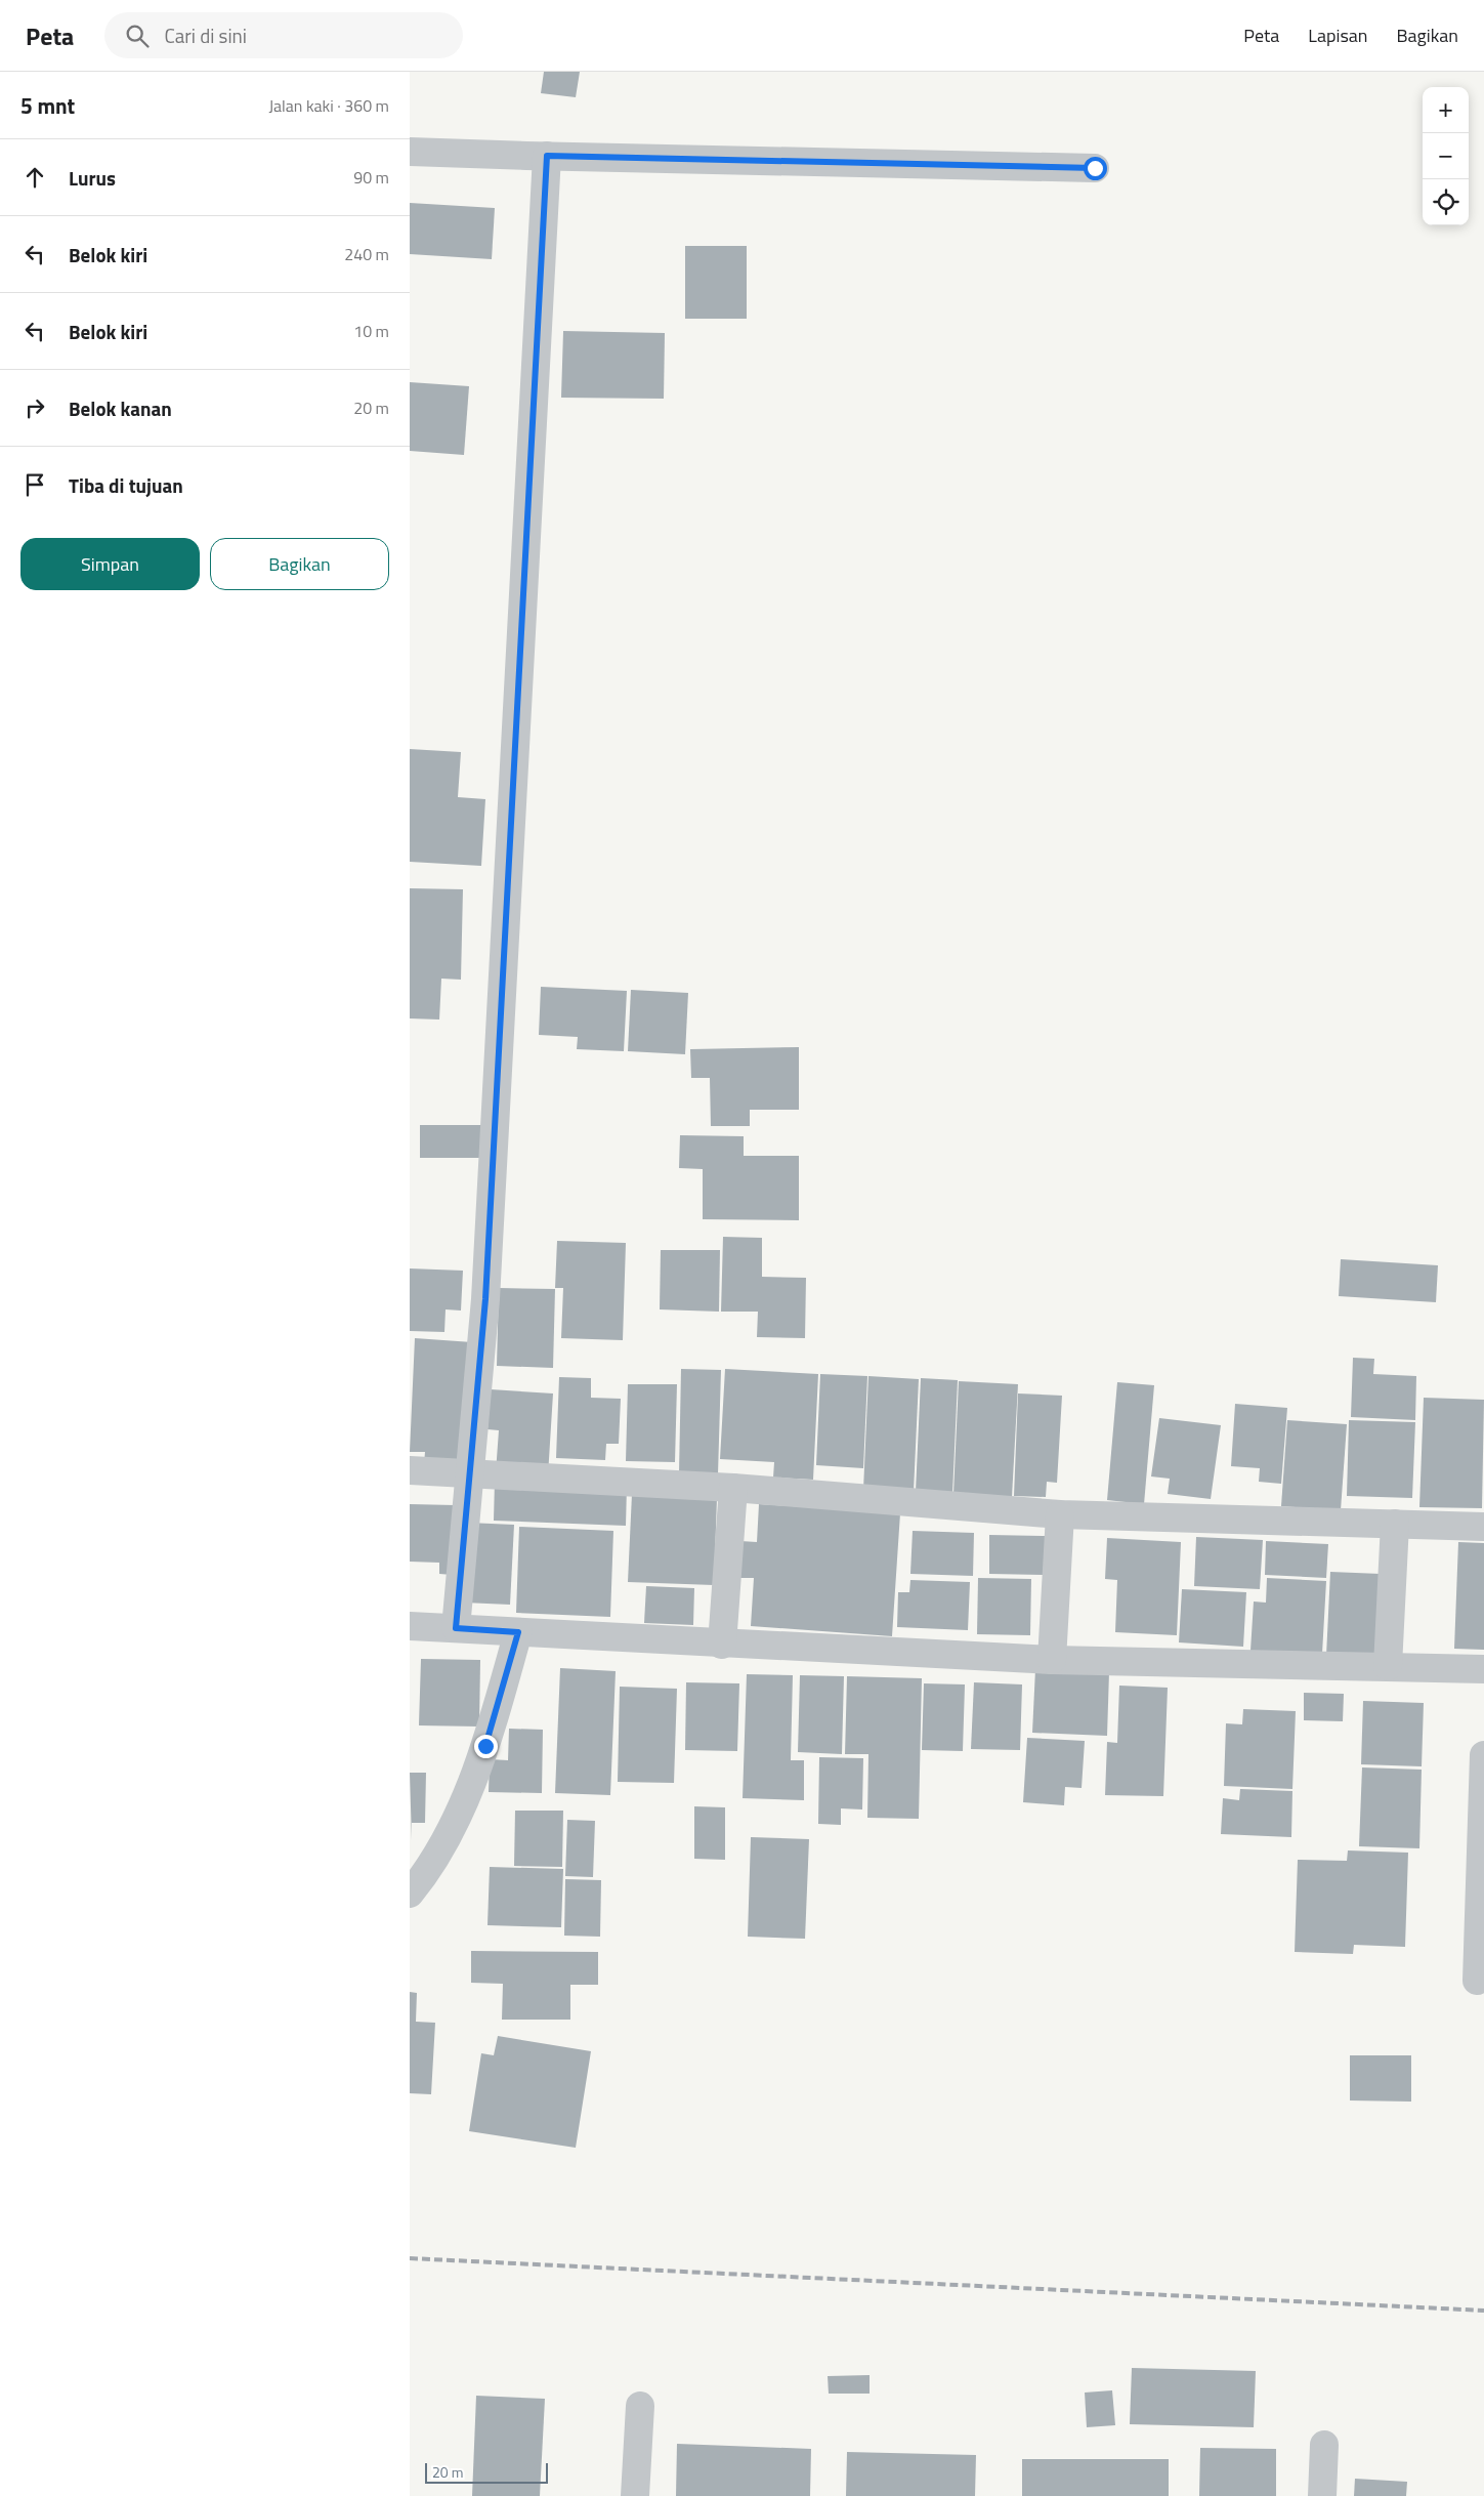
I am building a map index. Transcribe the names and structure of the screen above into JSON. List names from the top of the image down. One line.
{"scale_bar":"20 m","page":{"header":"Peta","search":"Cari di sini","nav":["Peta","Lapisan","Bagikan"],"heading":["5 mnt","Jalan kaki · 360 m"],"map_buttons":["+","−"],"list":[["Lurus","90 m"],["Belok kiri","240 m"],["Belok kiri","10 m"],["Belok kanan","20 m"],"Tiba di tujuan"],"buttons":["Simpan","Bagikan"],"scale":"20 m"}}
